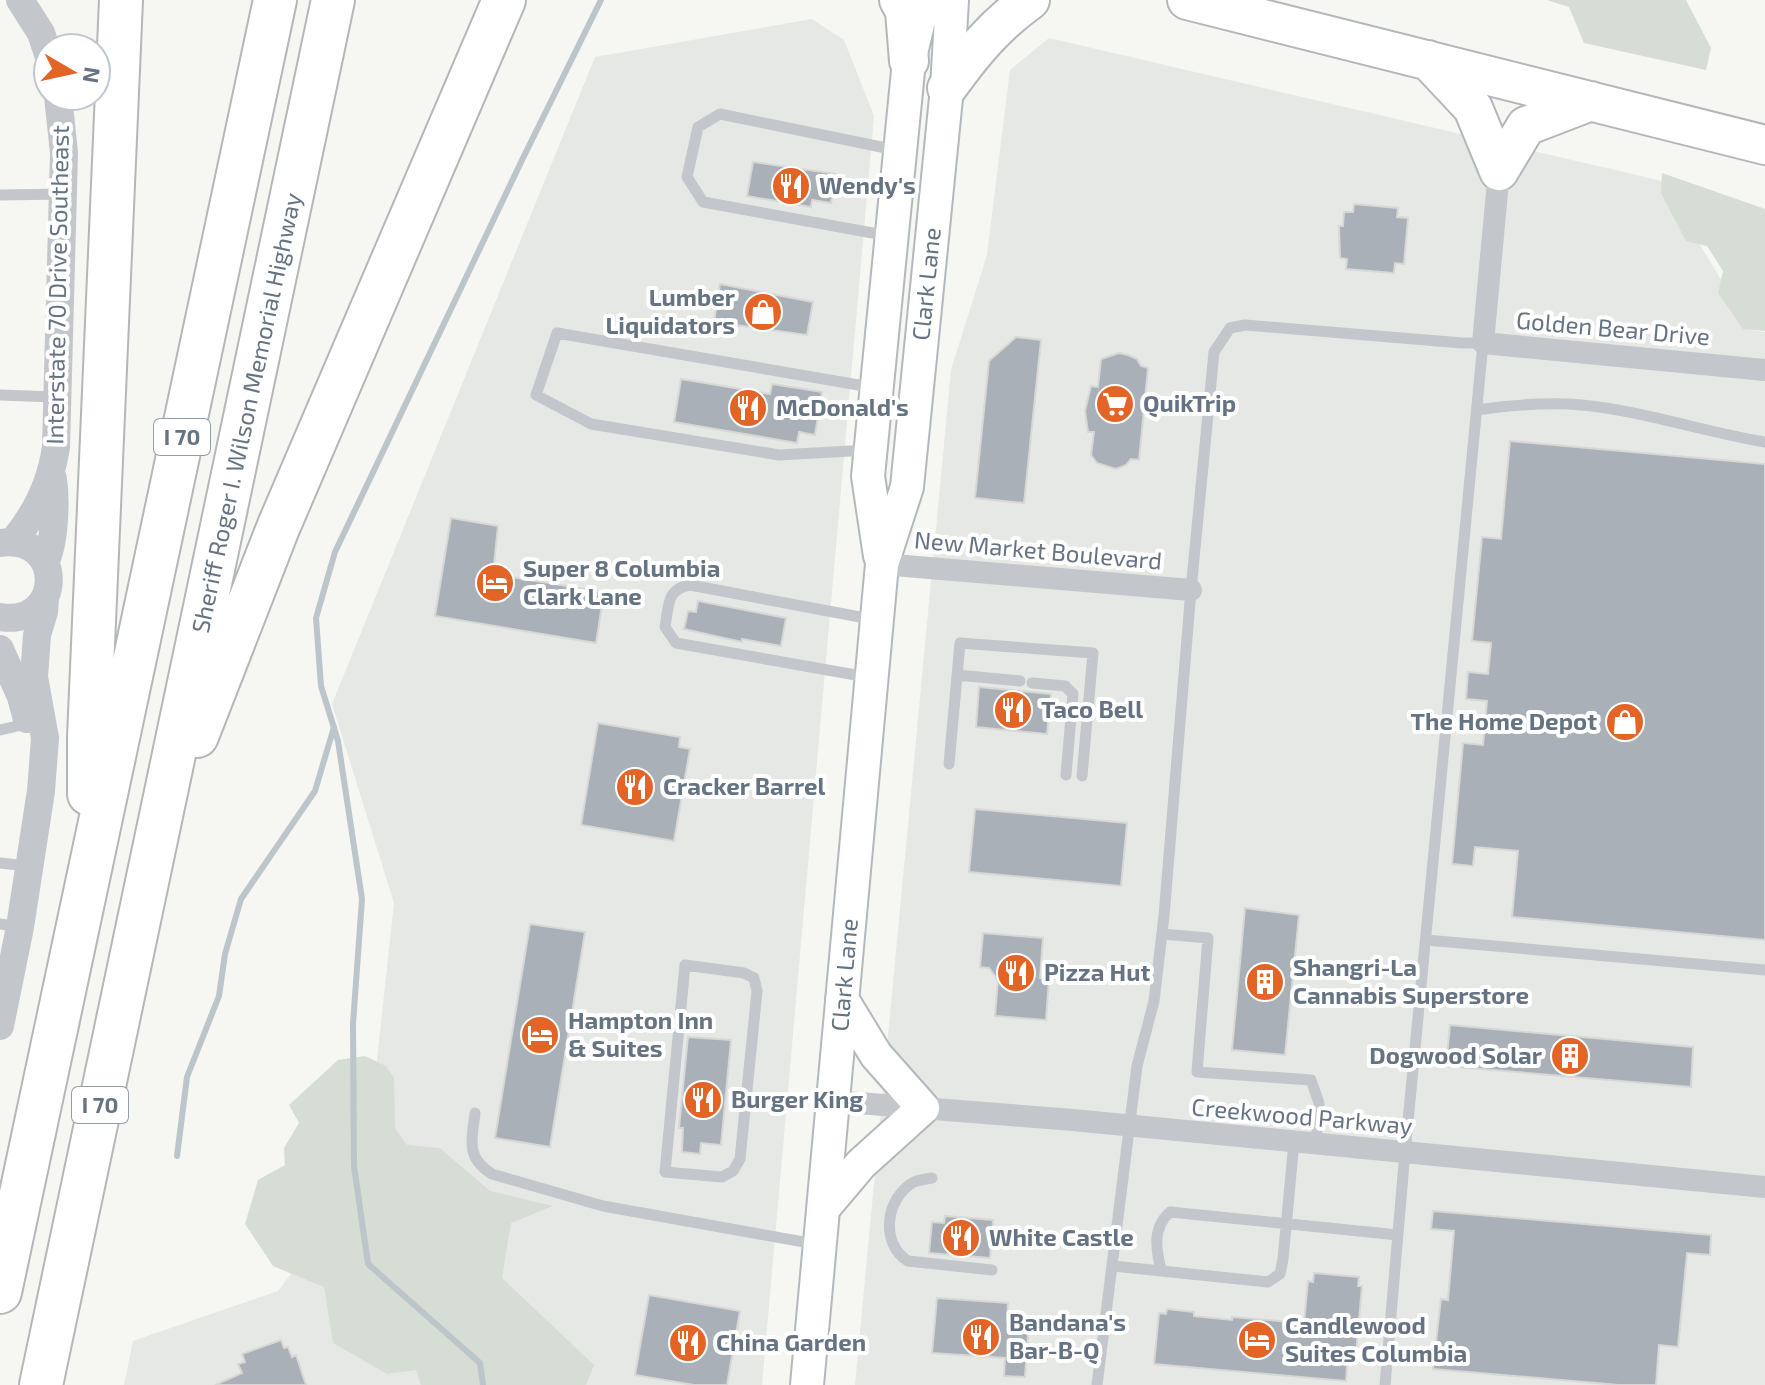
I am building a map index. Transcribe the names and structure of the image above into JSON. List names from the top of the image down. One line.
{"streets":{"highway":["Sheriff Roger I. Wilson Memorial Highway","I 70"],"main road":["Clark Lane"],"street":["Interstate 70 Drive Southeast","Golden Bear Drive","New Market Boulevard","Creekwood Parkway"]},"crossings":[["Clark Lane","New Market Boulevard"],["Clark Lane","Creekwood Parkway"],["Sheriff Roger I. Wilson Memorial Highway","I 70"]],"places":{"restaurant":["Wendy's","McDonald's","Taco Bell","Cracker Barrel","Pizza Hut","Burger King","White Castle","Bandana's Bar-B-Q","China Garden"],"shop":["Lumber Liquidators","The Home Depot"],"supermarket":["QuikTrip"],"hotel":["Super 8 Columbia Clark Lane","Hampton Inn & Suites","Candlewood Suites Columbia"],"building":["Shangri-La Cannabis Superstore","Dogwood Solar"]},"north":"right"}
